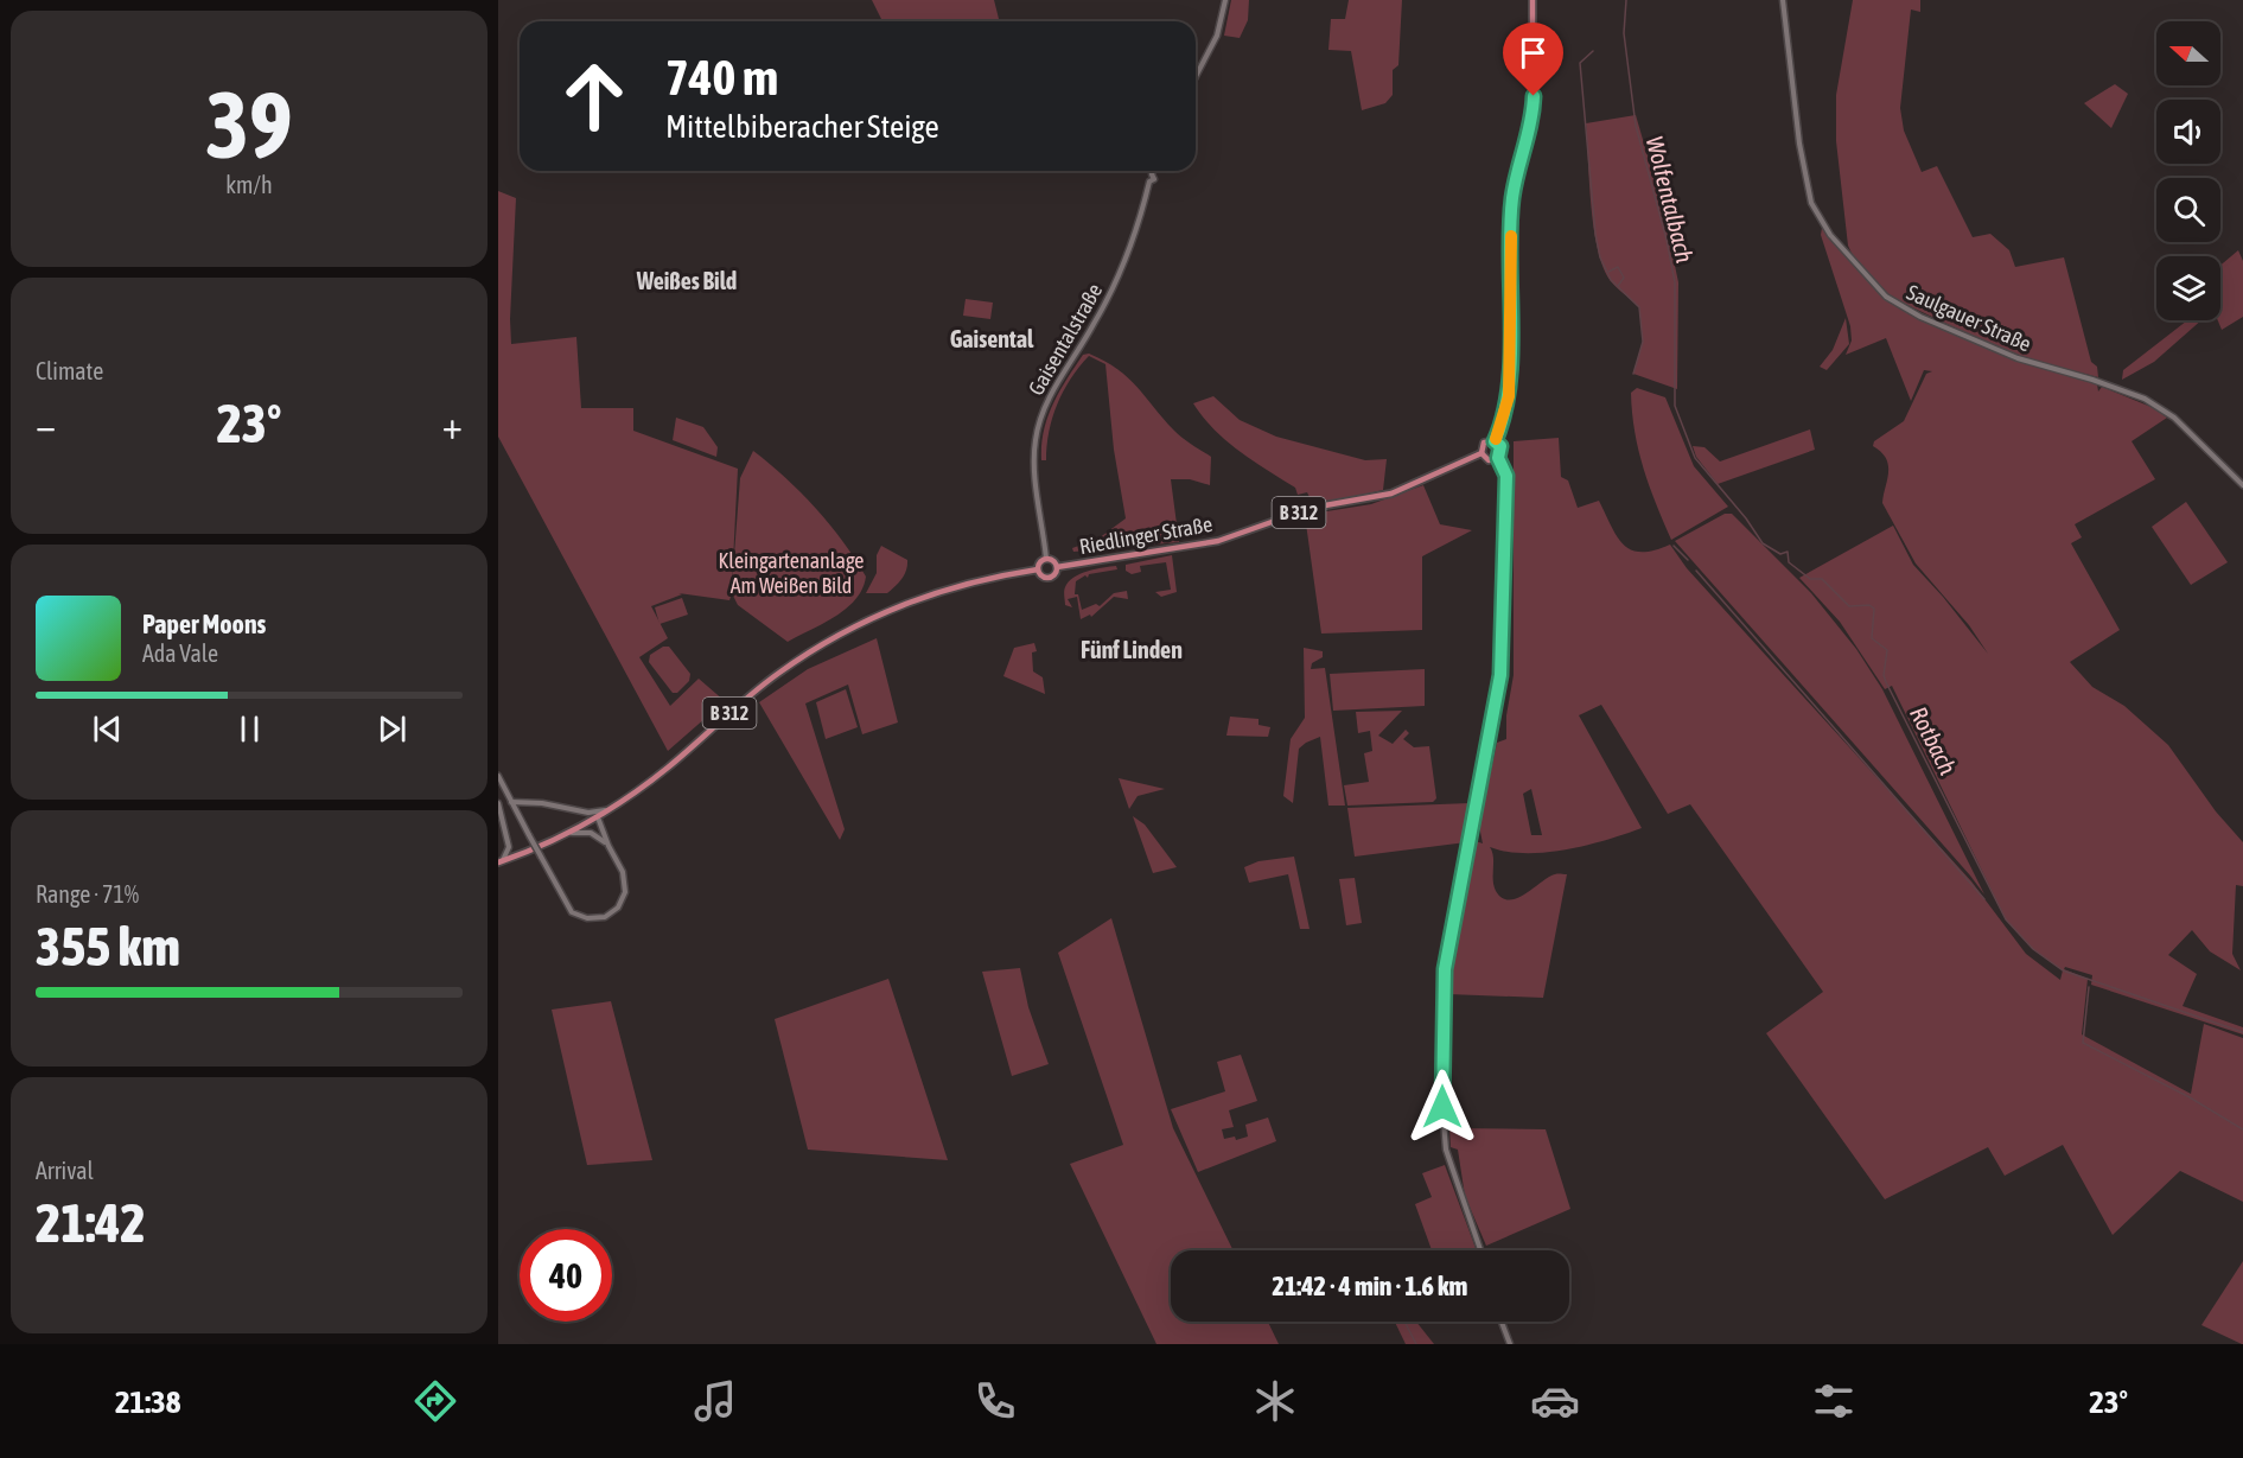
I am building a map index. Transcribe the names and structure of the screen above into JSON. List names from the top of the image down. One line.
{"streets":{"main road":["Saulgauer Straße","Gaisentalstraße","B 312","Riedlinger Straße"]},"crossings":[["Gaisentalstraße","B 312"],["Gaisentalstraße","Riedlinger Straße"],["B 312","Riedlinger Straße"]],"districts":["Weißes Bild","Gaisental","Fünf Linden"],"water":["Wolfentalbach","Rotbach"],"parks":["Kleingartenanlage Am Weißen Bild"],"north":"left","page":{"tile":[["39","km/h"],"Climate",["Range · 71%","355 km"],["Arrival","21:42"]],"turn":["740 m","Mittelbiberacher Steige"],"heat":["−","23°","+"],"song":["Paper Moons","Ada Vale"],"limit":"40","trip":"21:42 · 4 min · 1.6 km","tabs":["21:38","23°"]}}
